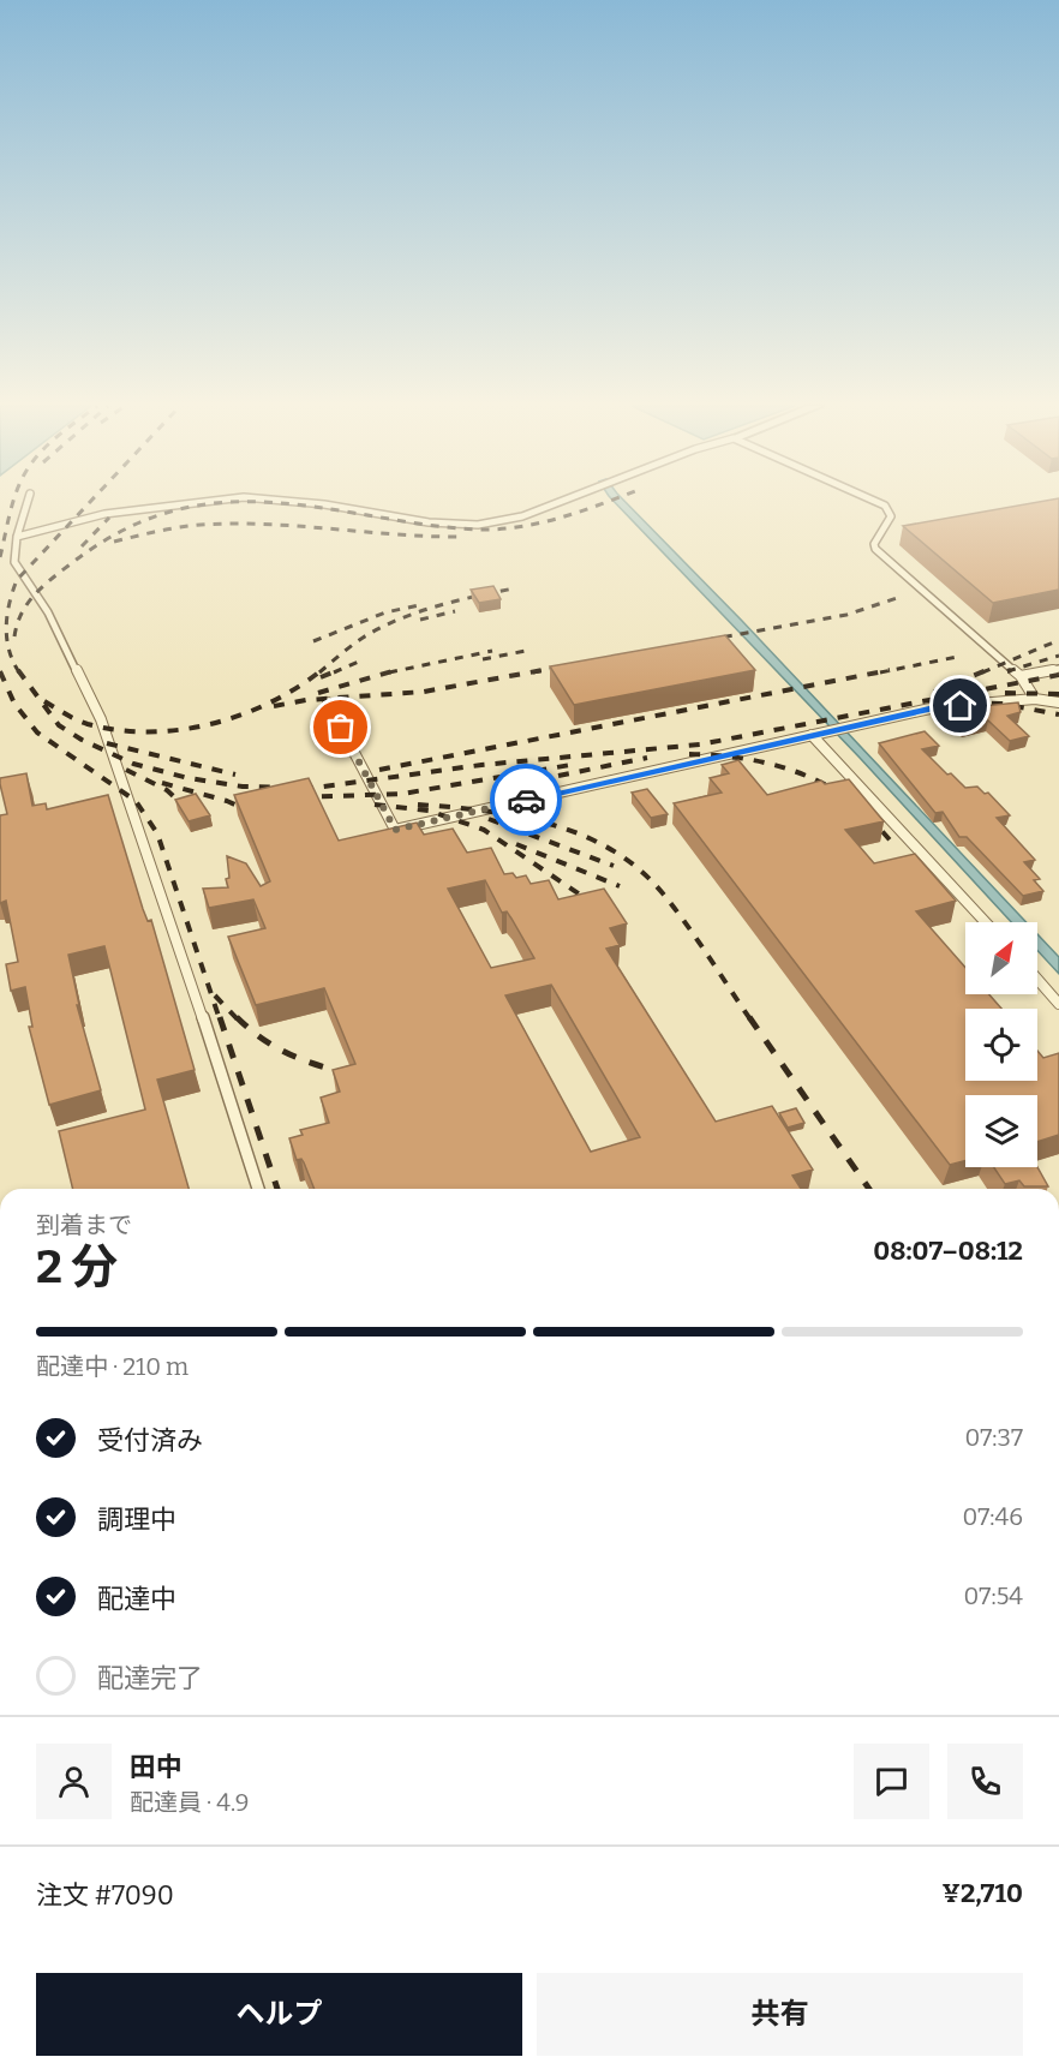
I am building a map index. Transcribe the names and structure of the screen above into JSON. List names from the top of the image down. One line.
{"north":"top right","page":{"heading":["2 分","到着まで","08:07–08:12"],"panel":["田中","配達員 · 4.9","注文 #7090","¥2,710"],"bar":"配達中 · 210 m","list":[["受付済み","07:37"],["調理中","07:46"],["配達中","07:54"],"配達完了"],"buttons":["ヘルプ","共有"]}}
